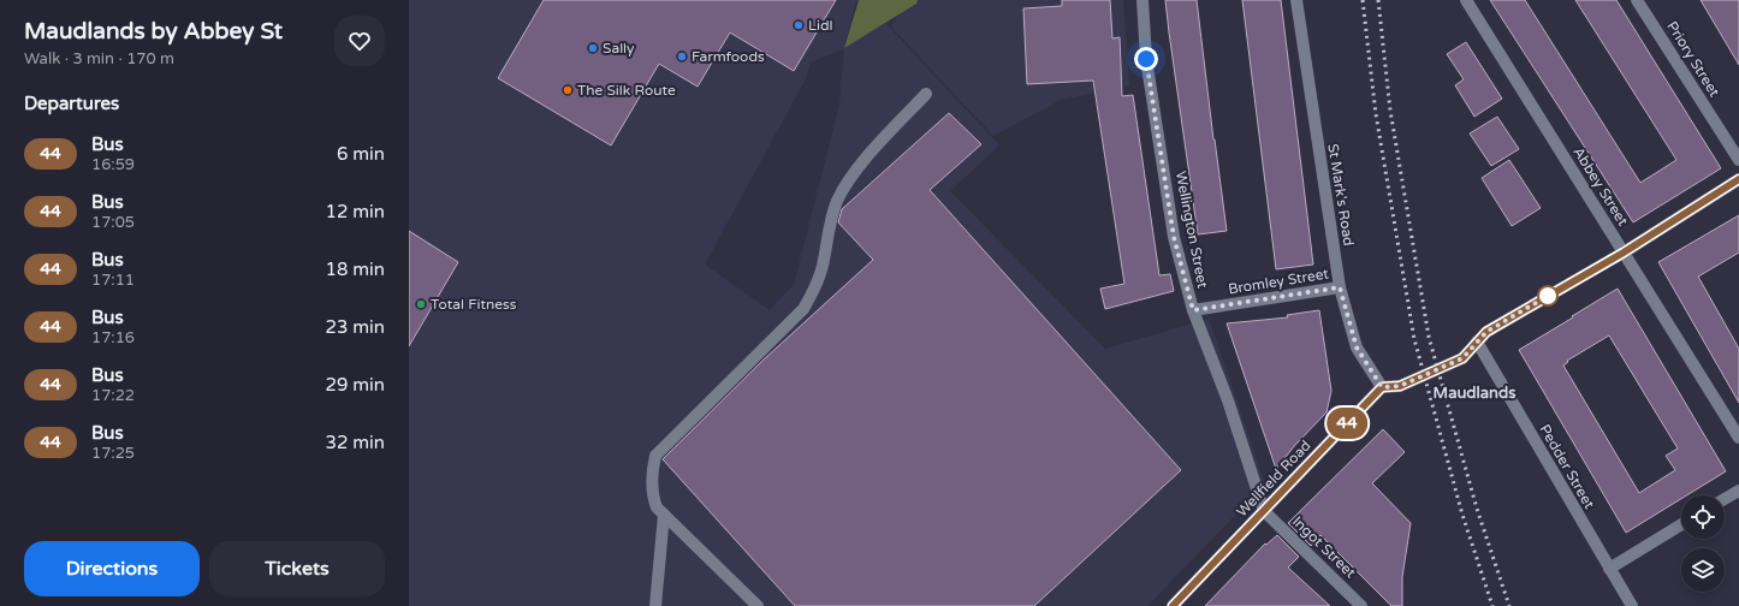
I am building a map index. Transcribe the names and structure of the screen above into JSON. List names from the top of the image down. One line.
{"streets":{"street":["Priory Street","Abbey Street","St Mark's Road","Wellington Street","Bromley Street","Pedder Street","Wellfield Road","Ingot Street"]},"crossings":[["St Mark's Road","Bromley Street"],["St Mark's Road","Wellfield Road"],["Wellington Street","Bromley Street"],["Wellington Street","Wellfield Road"],["Wellington Street","Ingot Street"],["Wellfield Road","Ingot Street"]],"districts":["Maudlands"],"places":["Lidl","Sally","Farmfoods","The Silk Route","Total Fitness"],"lines":["bus line 44"],"page":{"heading":[["Maudlands by Abbey St","Walk · 3 min · 170 m"],"Departures"],"on_map":"44","list":[{"mark":"44","name":"Bus","note":"16:59","value":"6 min"},{"mark":"44","name":"Bus","note":"17:05","value":"12 min"},{"mark":"44","name":"Bus","note":"17:11","value":"18 min"},{"mark":"44","name":"Bus","note":"17:16","value":"23 min"},{"mark":"44","name":"Bus","note":"17:22","value":"29 min"},{"mark":"44","name":"Bus","note":"17:25","value":"32 min"}],"buttons":["Directions","Tickets"]}}
